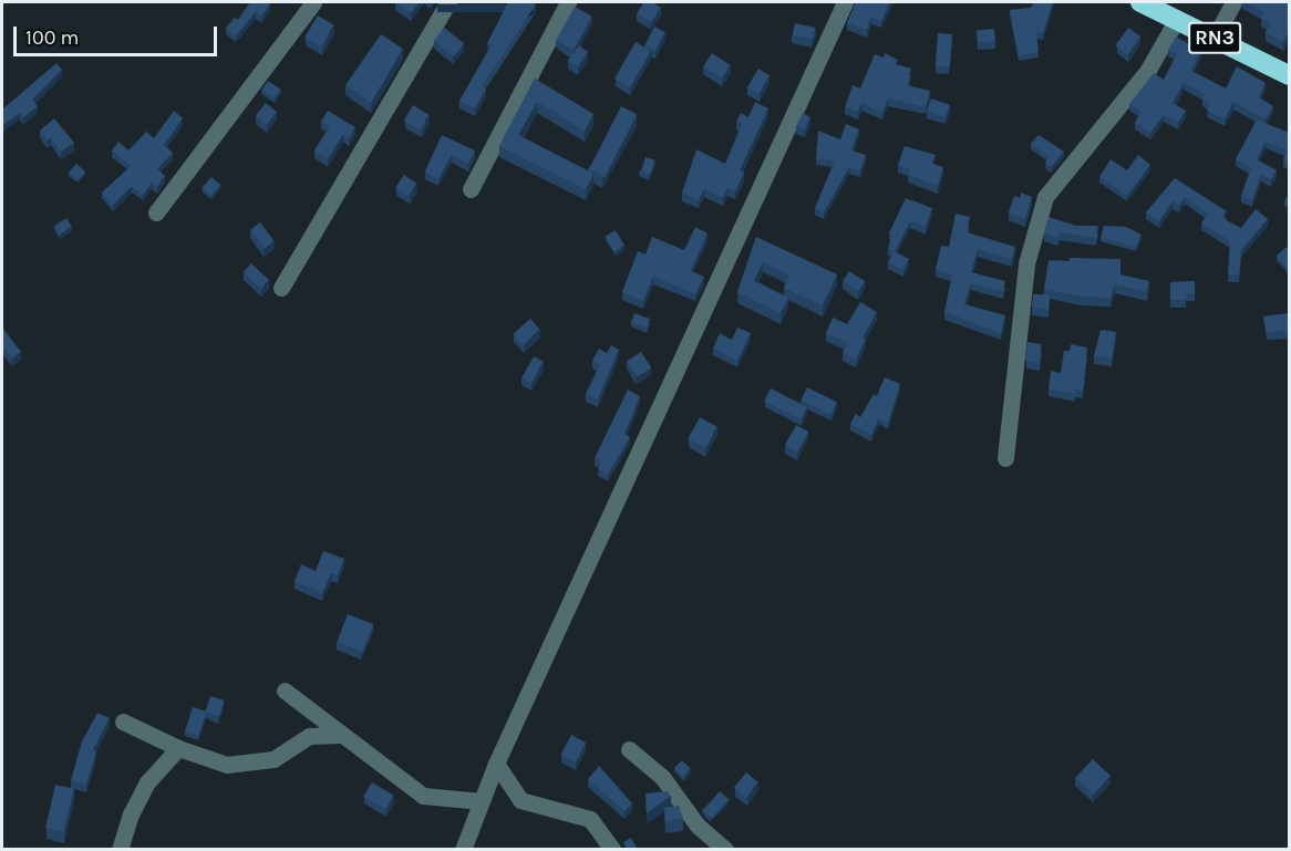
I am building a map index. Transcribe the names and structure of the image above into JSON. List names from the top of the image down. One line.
{"streets":{"highway":["RN3"]},"scale_bar":"100 m"}
